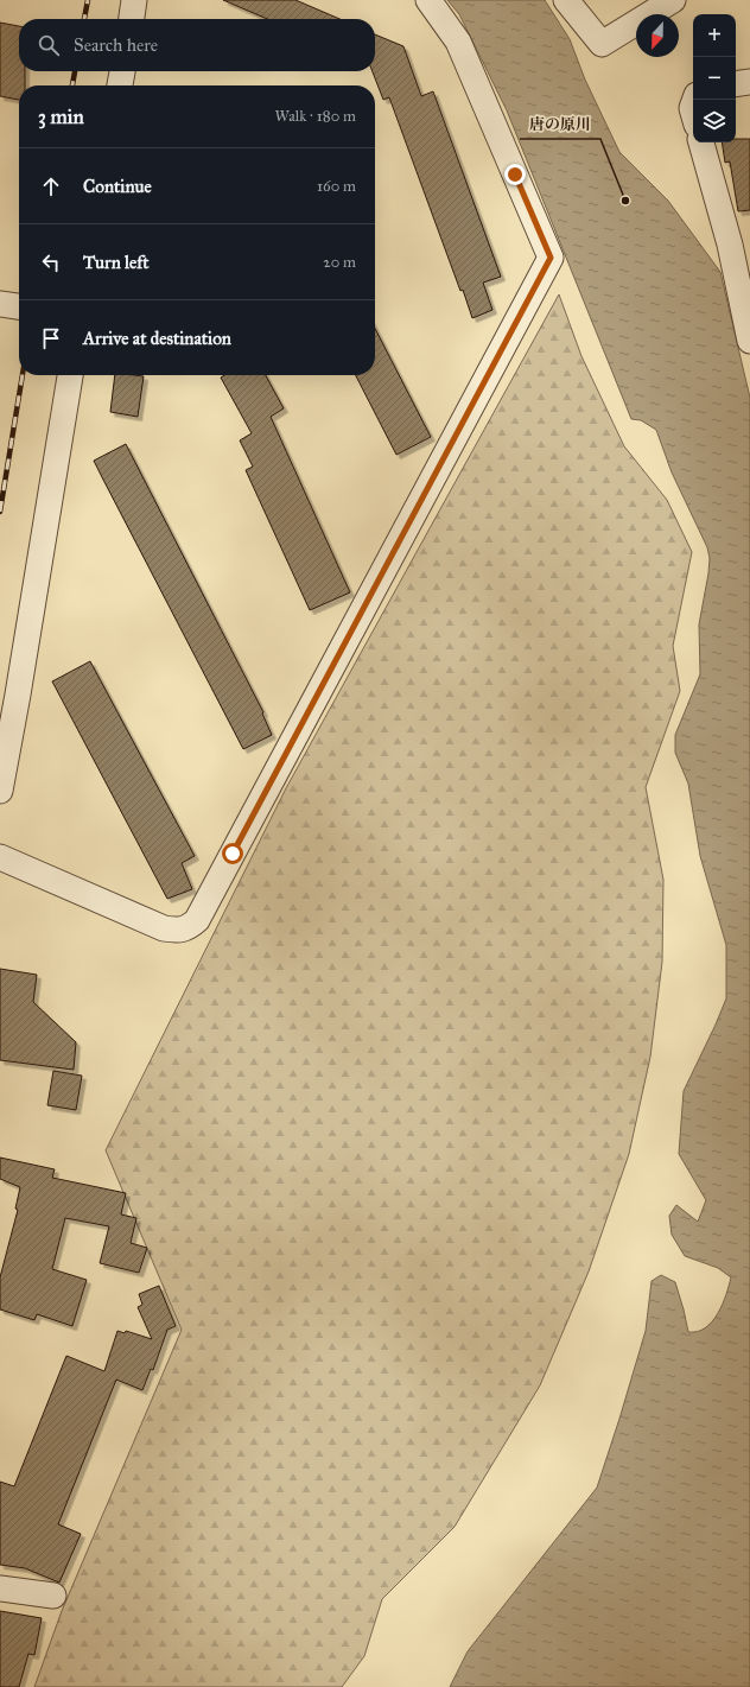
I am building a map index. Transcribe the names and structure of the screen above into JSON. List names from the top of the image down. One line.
{"places":["唐の原川"],"north":"bottom","page":{"map_buttons":["+","−"],"search":"Search here","heading":["3 min","Walk · 180 m"],"list":[["Continue","160 m"],["Turn left","20 m"],"Arrive at destination"]}}
